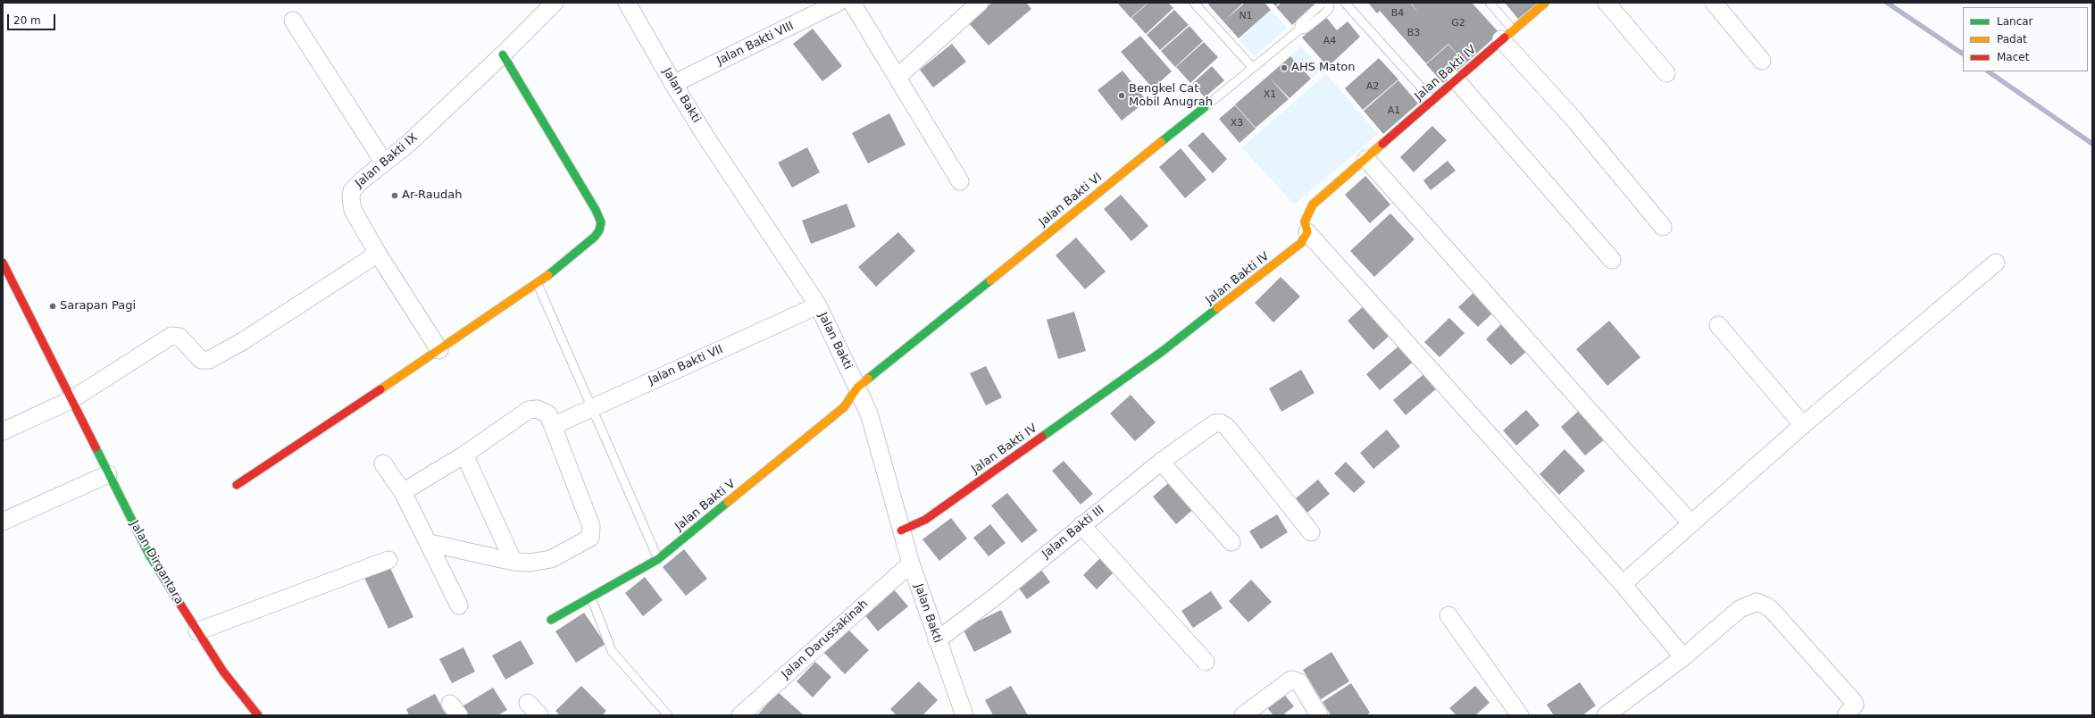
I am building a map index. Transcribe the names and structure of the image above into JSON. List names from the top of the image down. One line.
{"streets":{"street":["Jalan Bakti VIII","Jalan Bakti IV","Jalan Bakti","Jalan Bakti IX","Jalan Bakti VI","Jalan Bakti VII","Jalan Bakti V","Jalan Bakti III","Jalan Dirgantara","Jalan Darussakinah"]},"crossings":[["Jalan Bakti VIII","Jalan Bakti"],["Jalan Bakti IV","Jalan Bakti"],["Jalan Bakti","Jalan Bakti VI"],["Jalan Bakti","Jalan Bakti VII"],["Jalan Bakti","Jalan Bakti V"],["Jalan Bakti","Jalan Bakti III"],["Jalan Bakti","Jalan Darussakinah"],["Jalan Bakti VI","Jalan Bakti V"]],"places":["AHS Maton","Bengkel Cat Mobil Anugrah","Ar-Raudah","Sarapan Pagi"],"house_numbers":["B4","N1","G2","B3","A4","A2","X1","A1","X3"],"legend":["Lancar","Padat","Macet"],"scale_bar":"20 m"}
